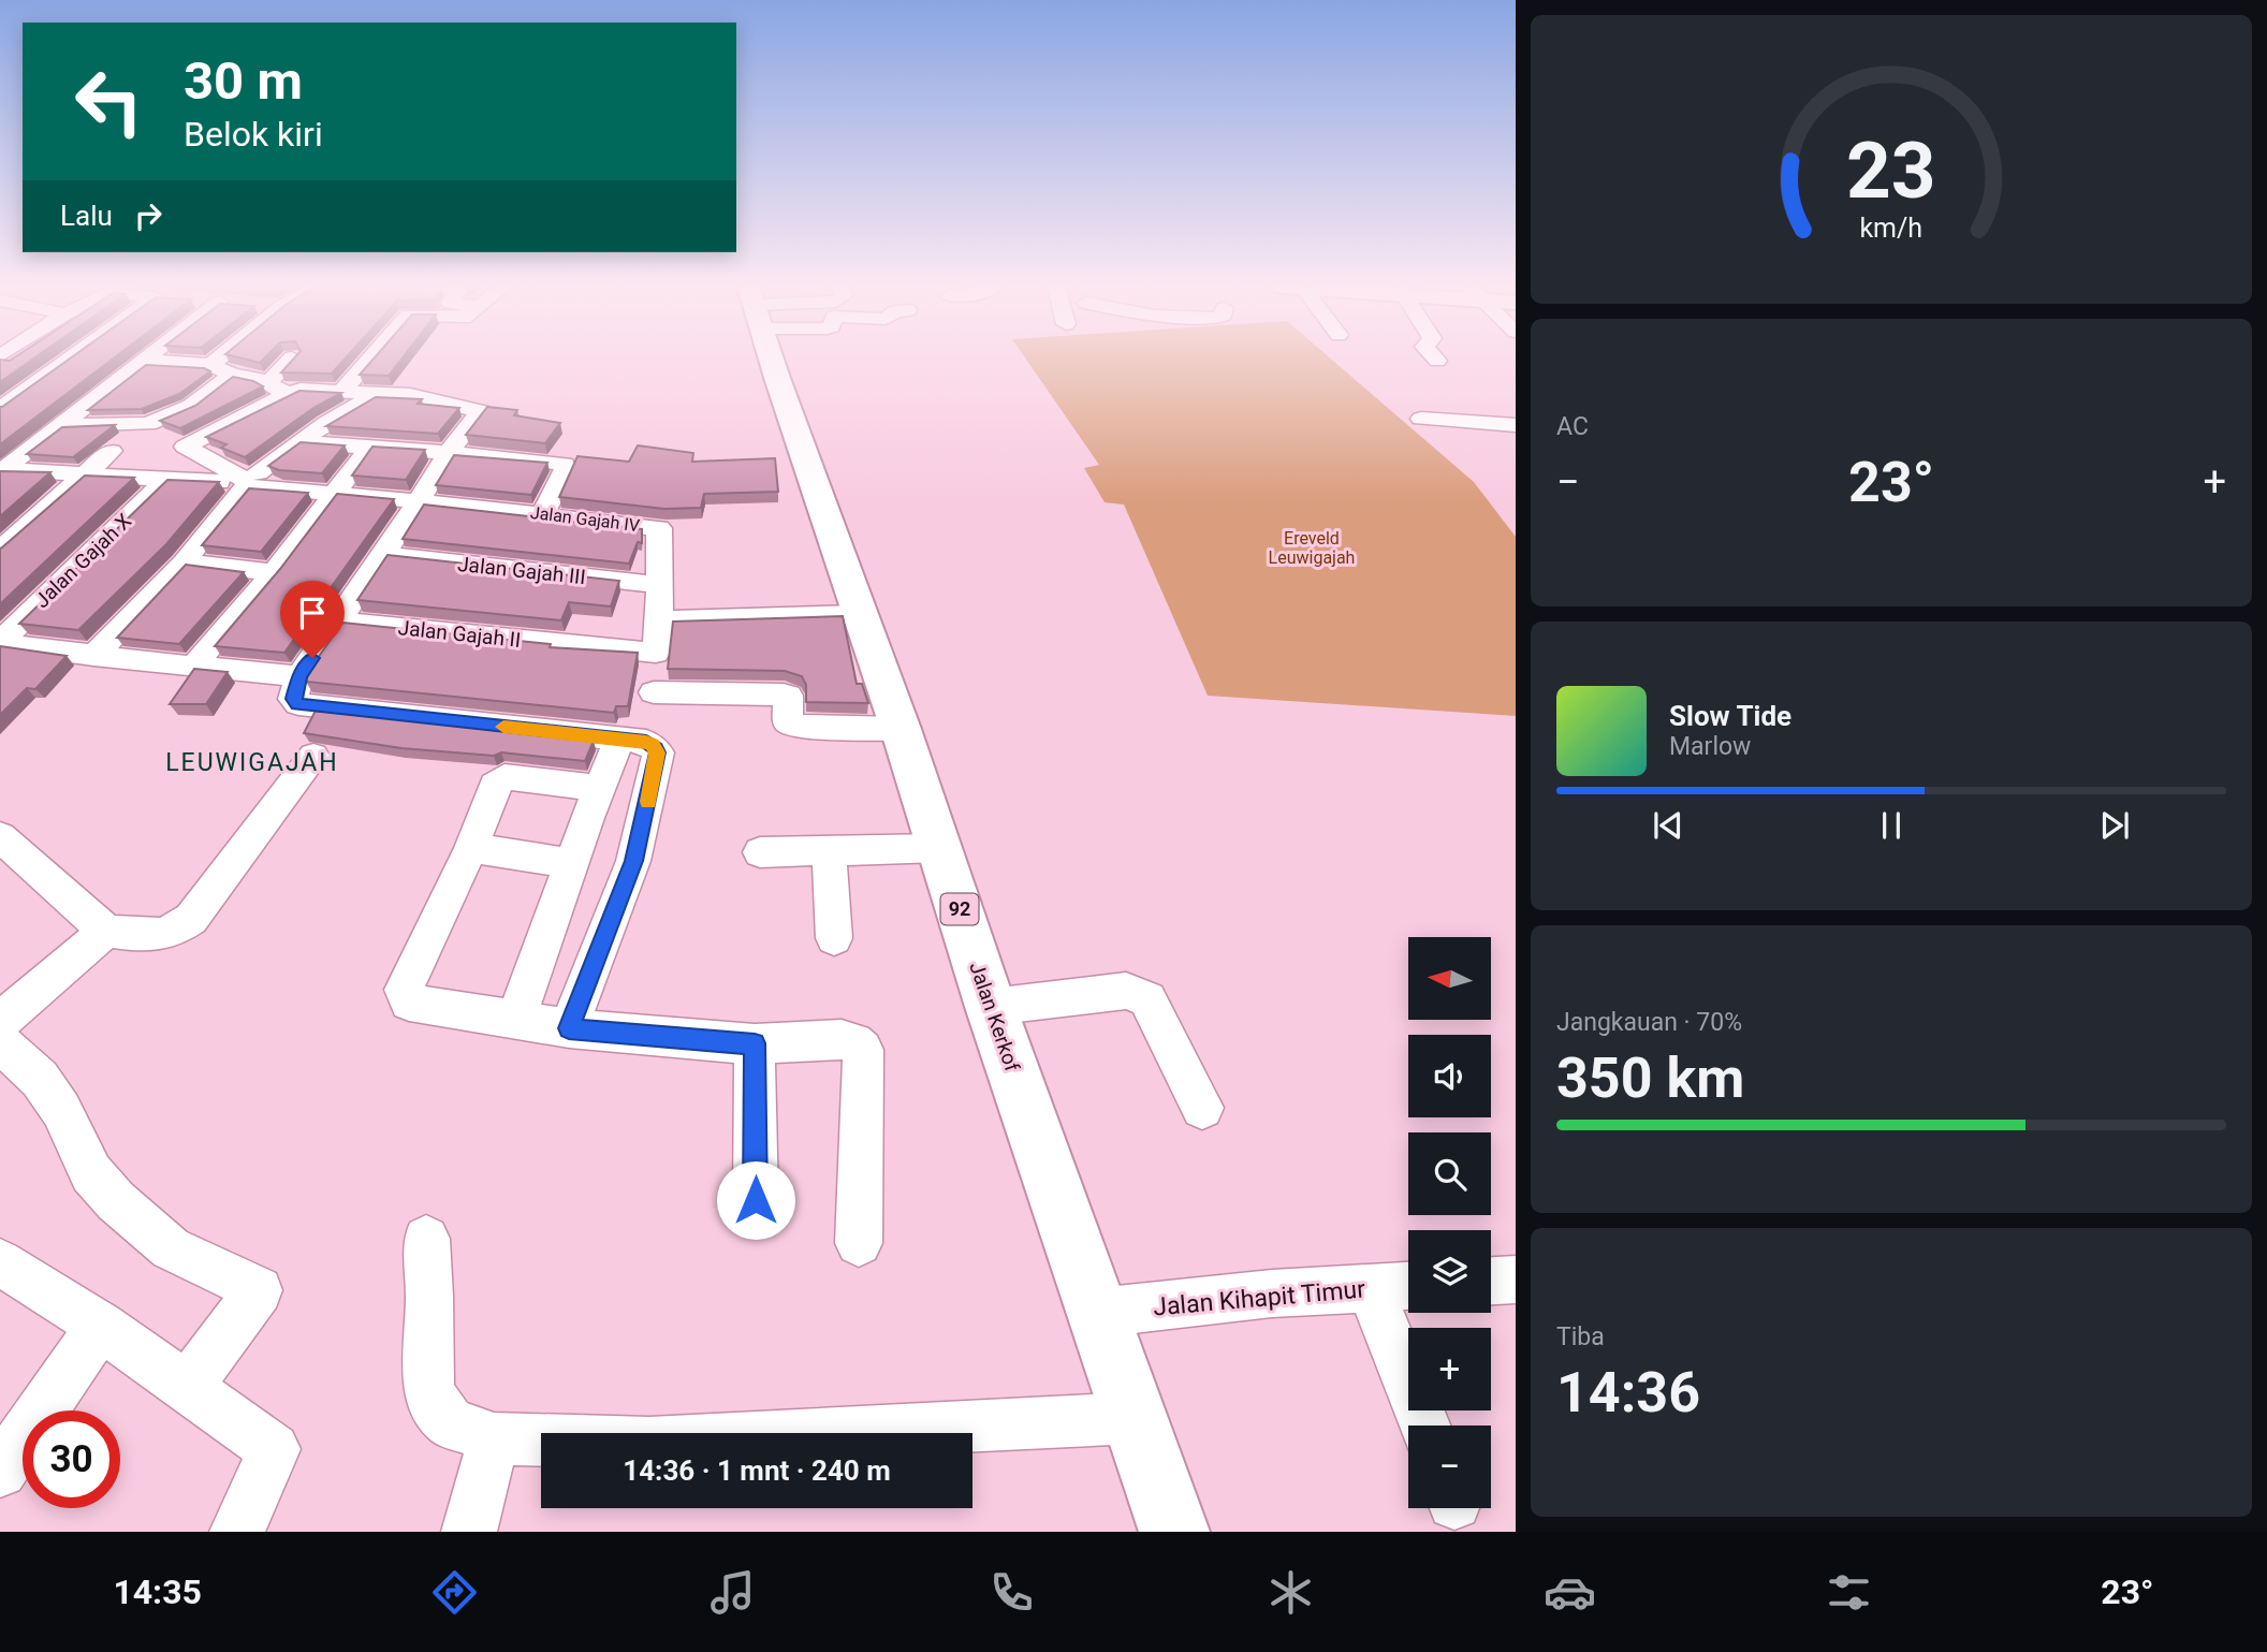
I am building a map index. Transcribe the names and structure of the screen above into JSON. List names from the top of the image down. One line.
{"streets":{"main road":["92","Jalan Kerkof"],"street":["Jalan Gajah IV","Jalan Gajah X","Jalan Gajah III","Jalan Gajah II","Jalan Kihapit Timur"]},"crossings":[["Jalan Gajah IV","Jalan Gajah III"],["Jalan Kerkof","Jalan Kihapit Timur"]],"districts":["LEUWIGAJAH"],"parks":["Ereveld Leuwigajah"],"north":"left","page":{"turn":["30 m","Belok kiri"],"then":"Lalu","tile":["AC",["Jangkauan · 70%","350 km"],["Tiba","14:36"]],"heat":["−","23°","+"],"song":["Slow Tide","Marlow"],"map_buttons":["+","−"],"limit":"30","trip":"14:36 · 1 mnt · 240 m","tabs":["14:35","23°"],"gauge":["23","km/h"]}}
